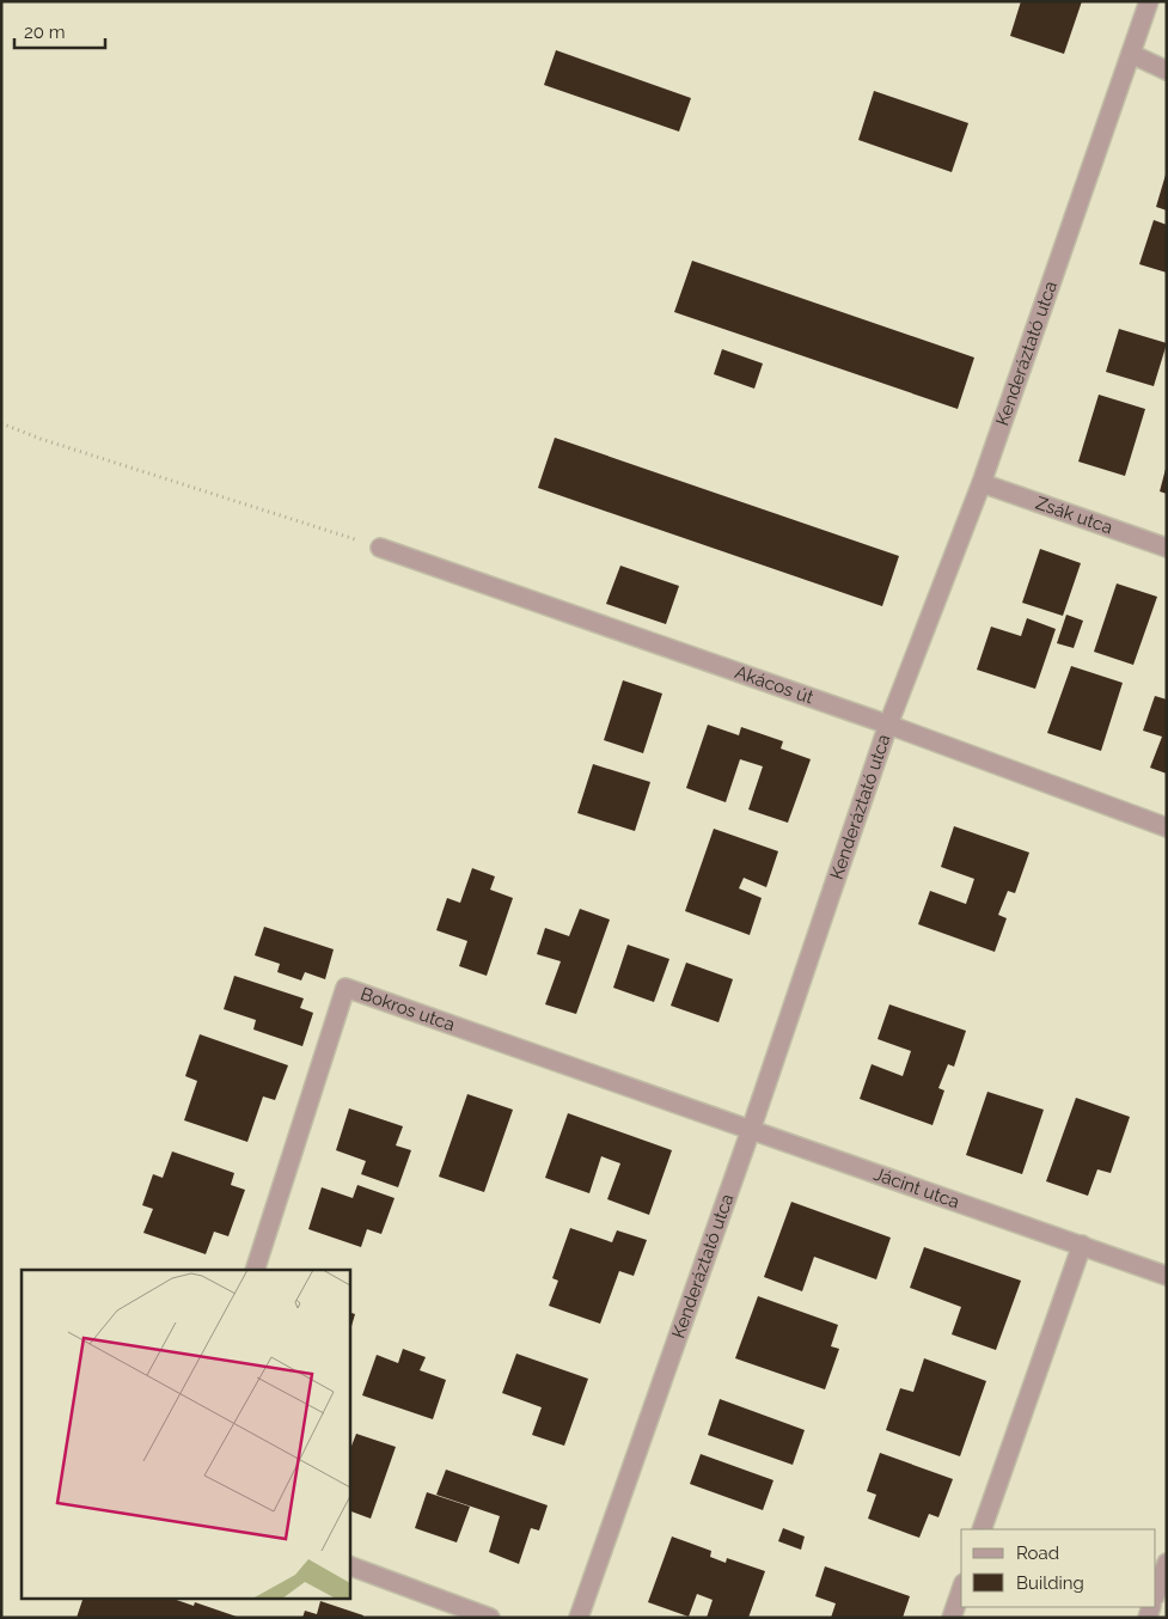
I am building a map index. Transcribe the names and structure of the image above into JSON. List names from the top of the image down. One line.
{"streets":{"street":["Kenderáztató utca","Zsák utca","Akácos út","Bokros utca","Jácint utca"]},"crossings":[["Kenderáztató utca","Zsák utca"],["Kenderáztató utca","Akácos út"],["Kenderáztató utca","Bokros utca"],["Kenderáztató utca","Jácint utca"],["Bokros utca","Jácint utca"]],"legend":["Road","Building"],"scale_bar":"20 m"}
